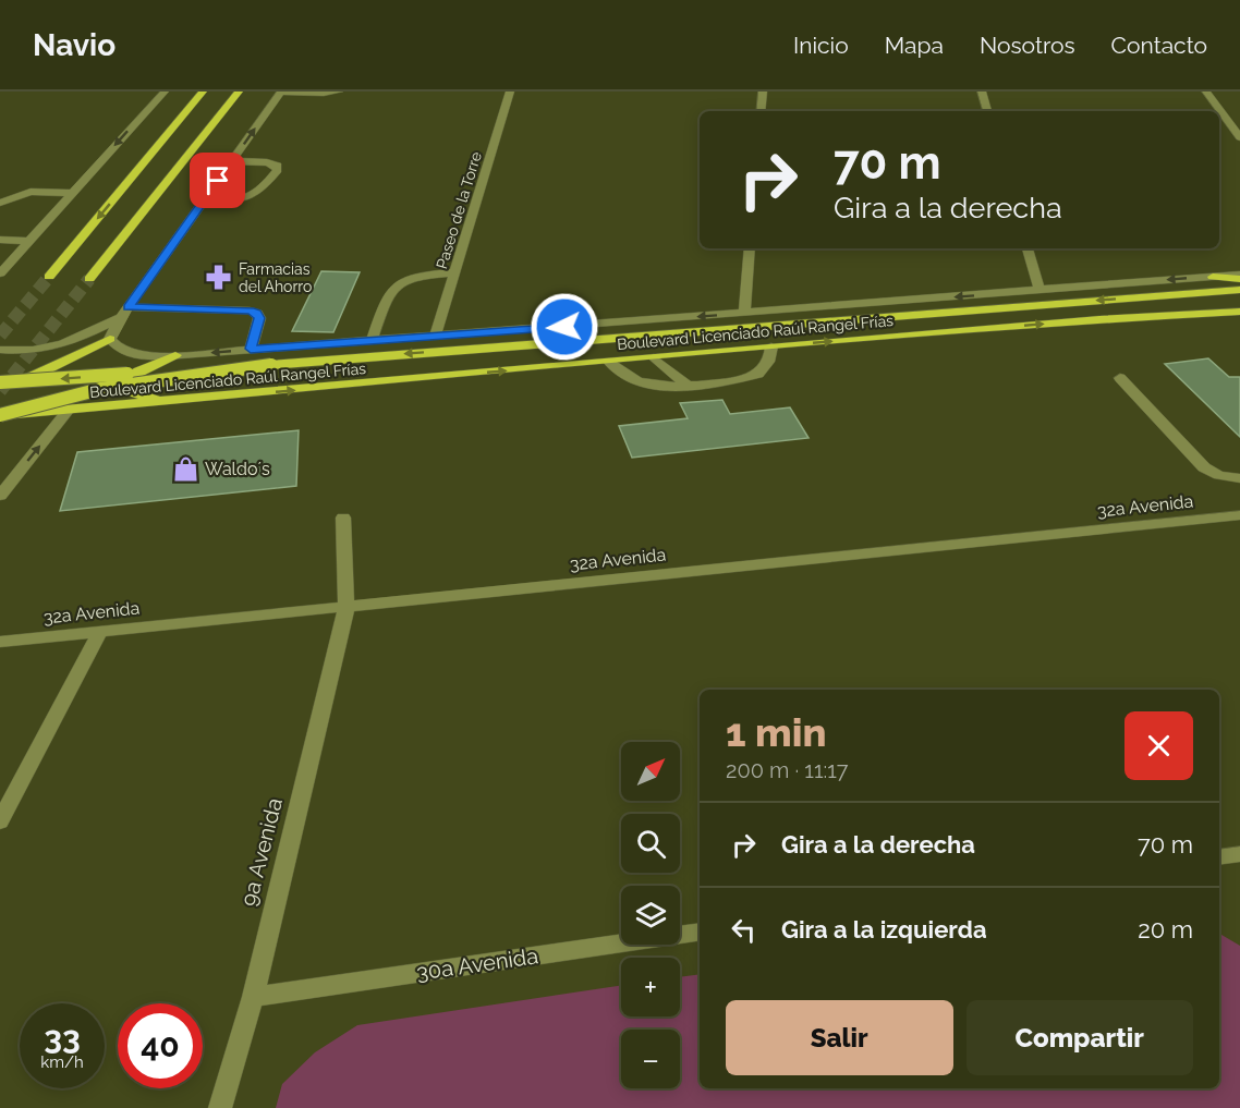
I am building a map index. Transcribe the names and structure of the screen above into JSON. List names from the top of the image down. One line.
{"streets":{"main road":["Boulevard Licenciado Raúl Rangel Frías"],"street":["Paseo de la Torre","32a Avenida","9a Avenida","30a Avenida"]},"crossings":[["32a Avenida","9a Avenida"],["9a Avenida","30a Avenida"]],"places":{"pharmacy":["Farmacias del Ahorro"],"shop":["Waldo´s"]},"north":"top right","page":{"header":"Navio","nav":["Inicio","Mapa","Nosotros","Contacto"],"turn":["70 m","Gira a la derecha"],"heading":["1 min","200 m · 11:17"],"map_buttons":["+","−"],"list":[{"name":"Gira a la derecha","value":"70 m"},{"name":"Gira a la izquierda","value":"20 m"}],"buttons":["Salir","Compartir"],"speed":"33 km/h","limit":"40"}}
